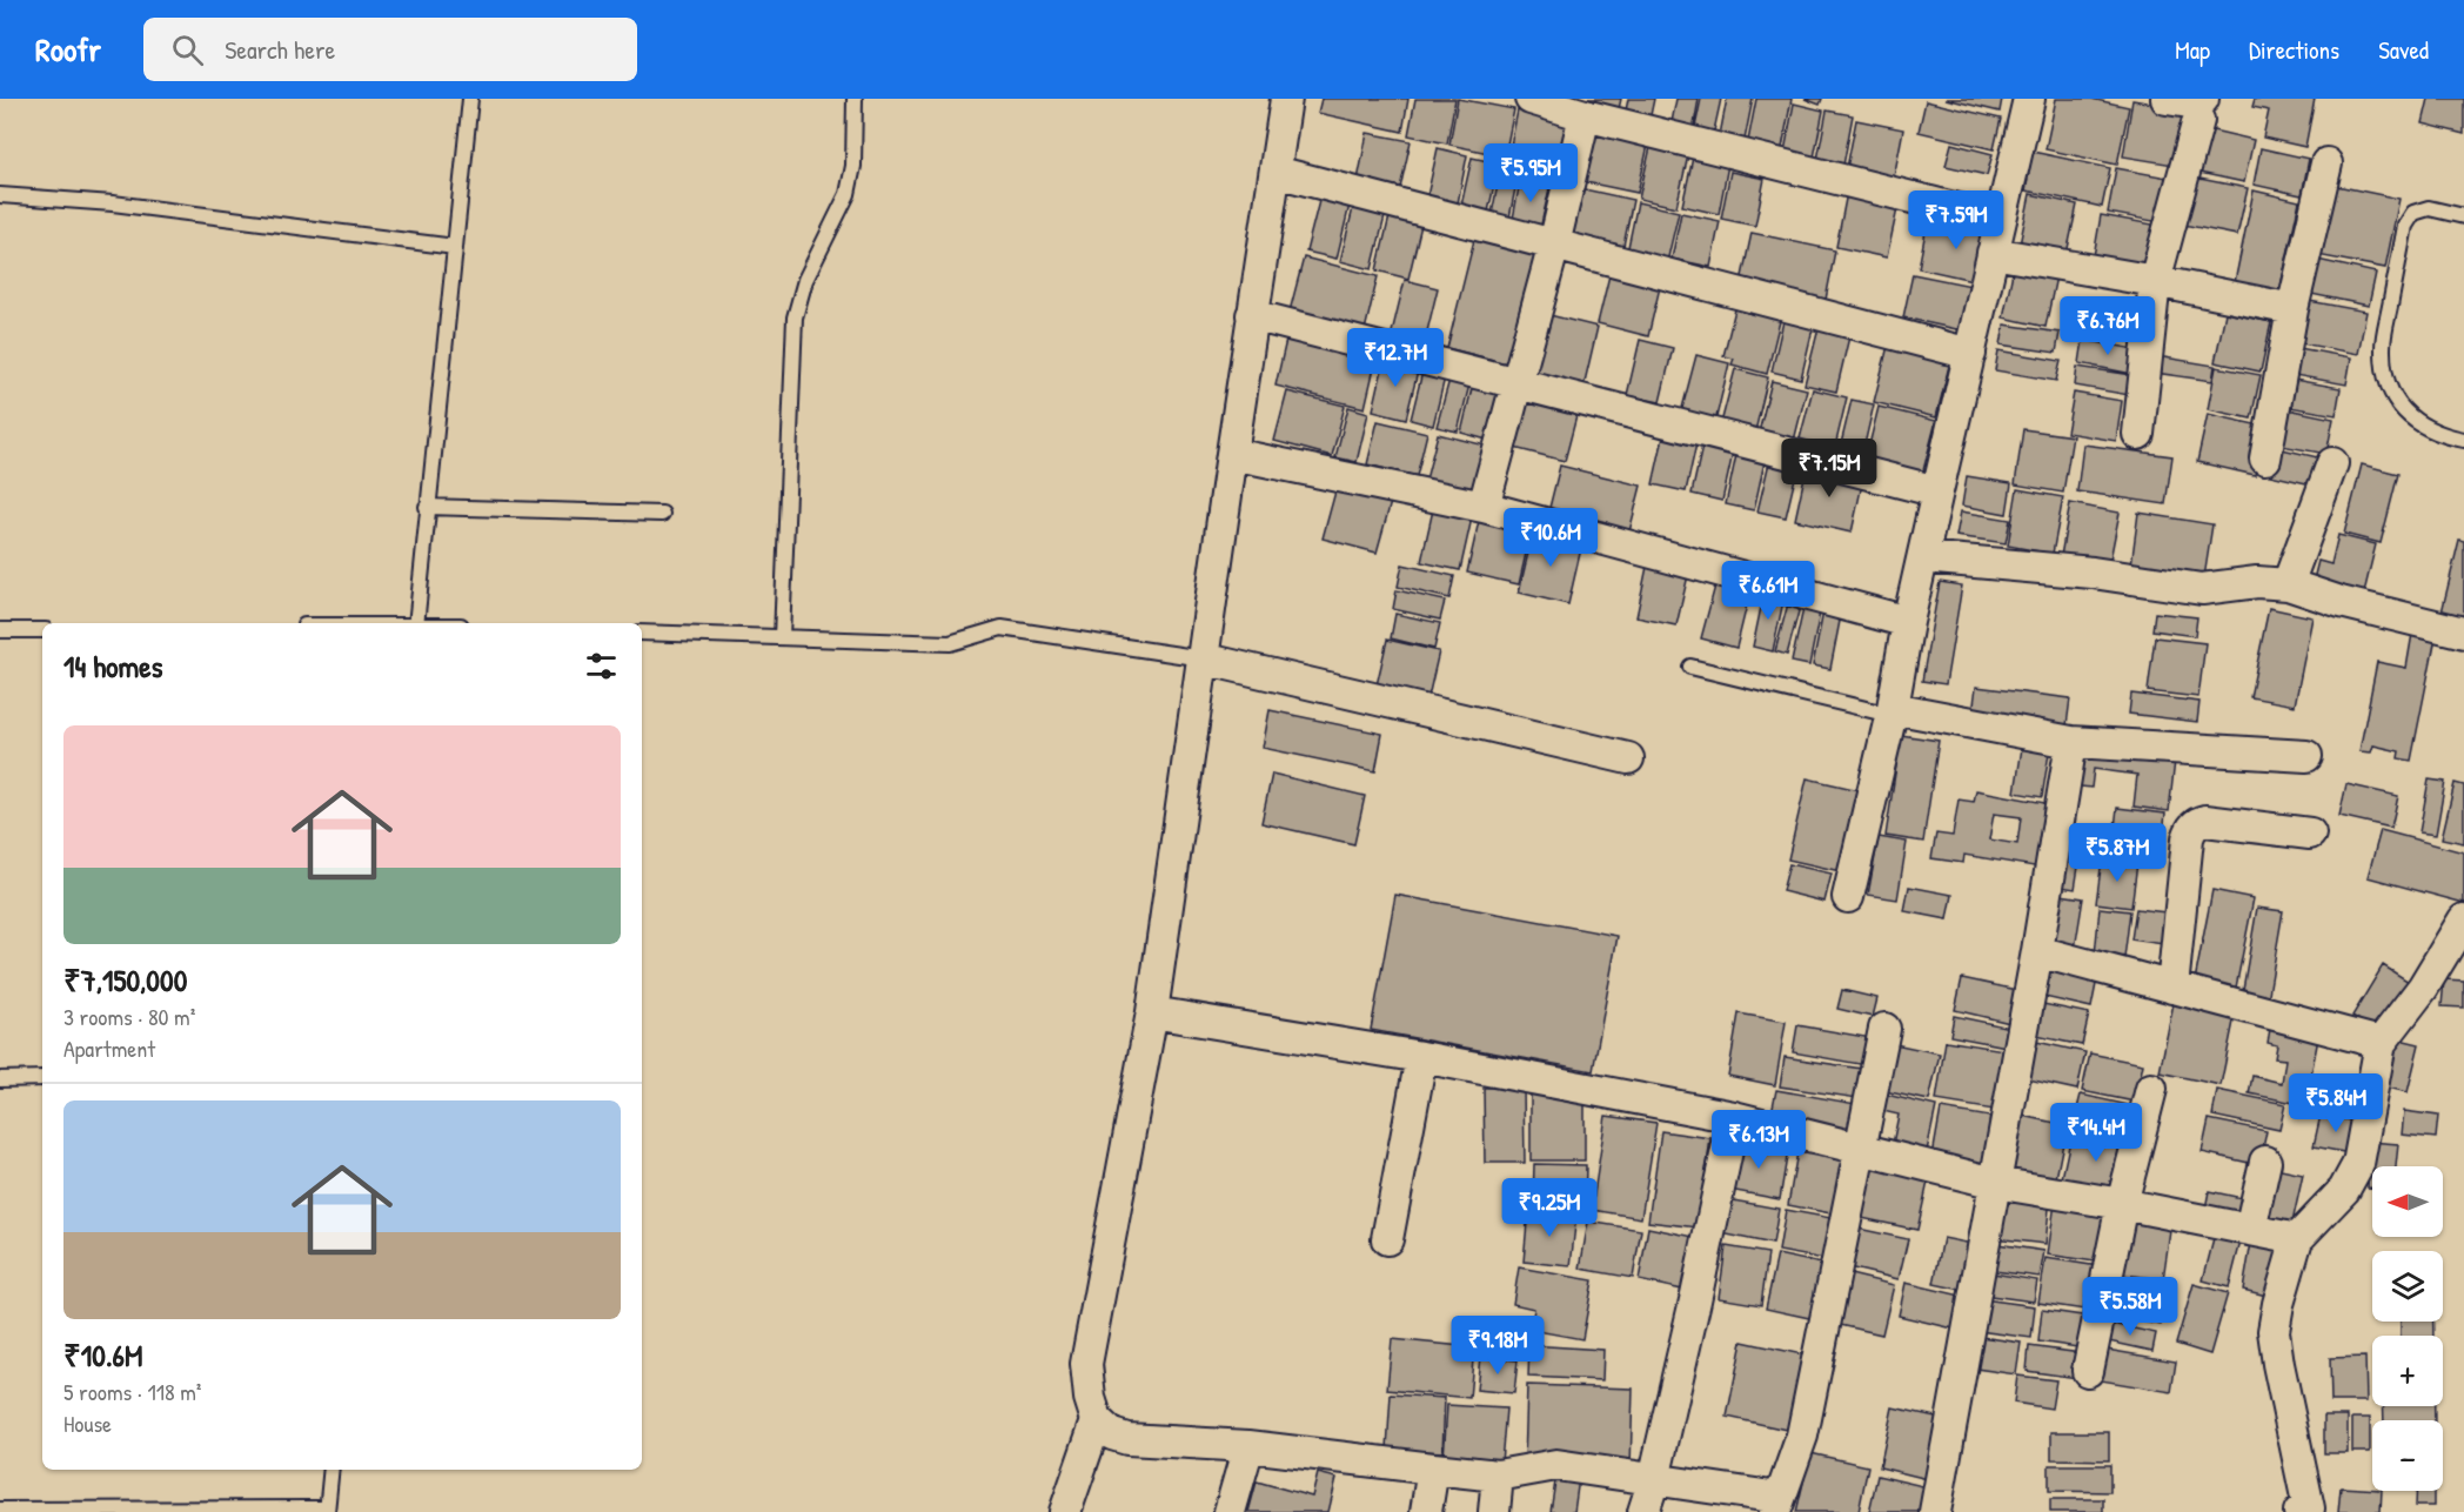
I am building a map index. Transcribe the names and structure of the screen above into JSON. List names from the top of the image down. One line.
{"north":"left","page":{"header":"Roofr","search":"Search here","nav":["Map","Directions","Saved"],"price":["₹5.95M","₹7.59M","₹6.76M","₹12.7M","₹7.15M","₹10.6M","₹6.61M","₹5.87M","₹5.84M","₹14.4M","₹6.13M","₹9.25M","₹5.58M","₹9.18M"],"heading":"14 homes","list":[{"name":"₹7,150,000","note":"3 rooms · 80 m² · Apartment"},{"name":"₹10.6M","note":"5 rooms · 118 m² · House"}],"map_buttons":["+","−"]}}
